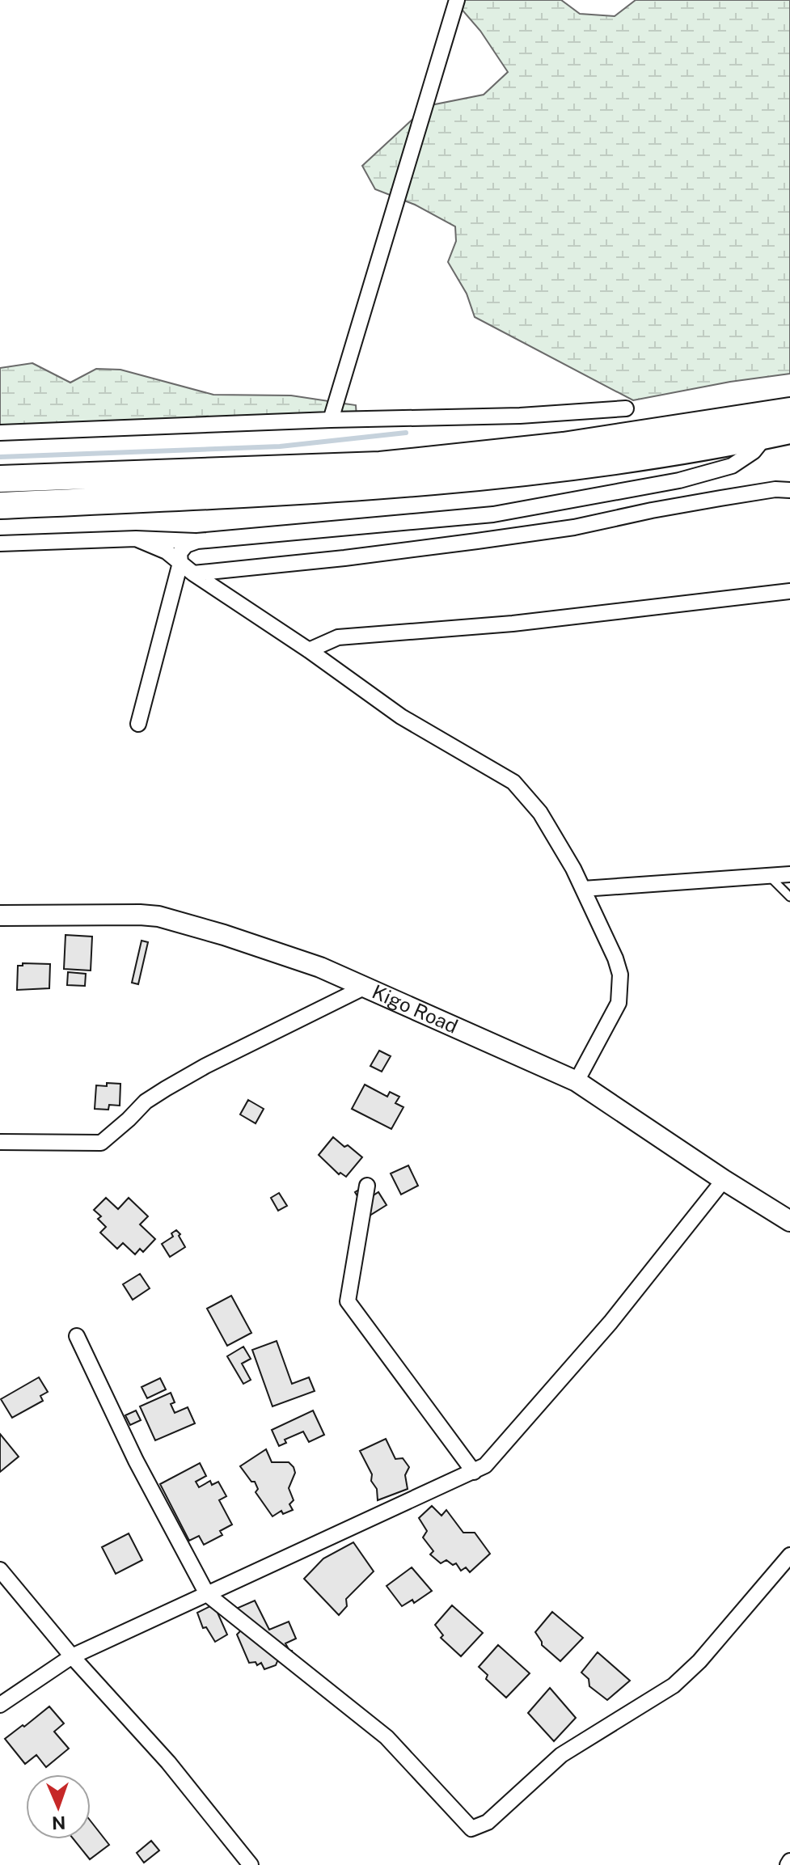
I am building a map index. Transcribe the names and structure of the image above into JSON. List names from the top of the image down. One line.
{"streets":{"street":["Kigo Road"]},"north":"bottom"}
